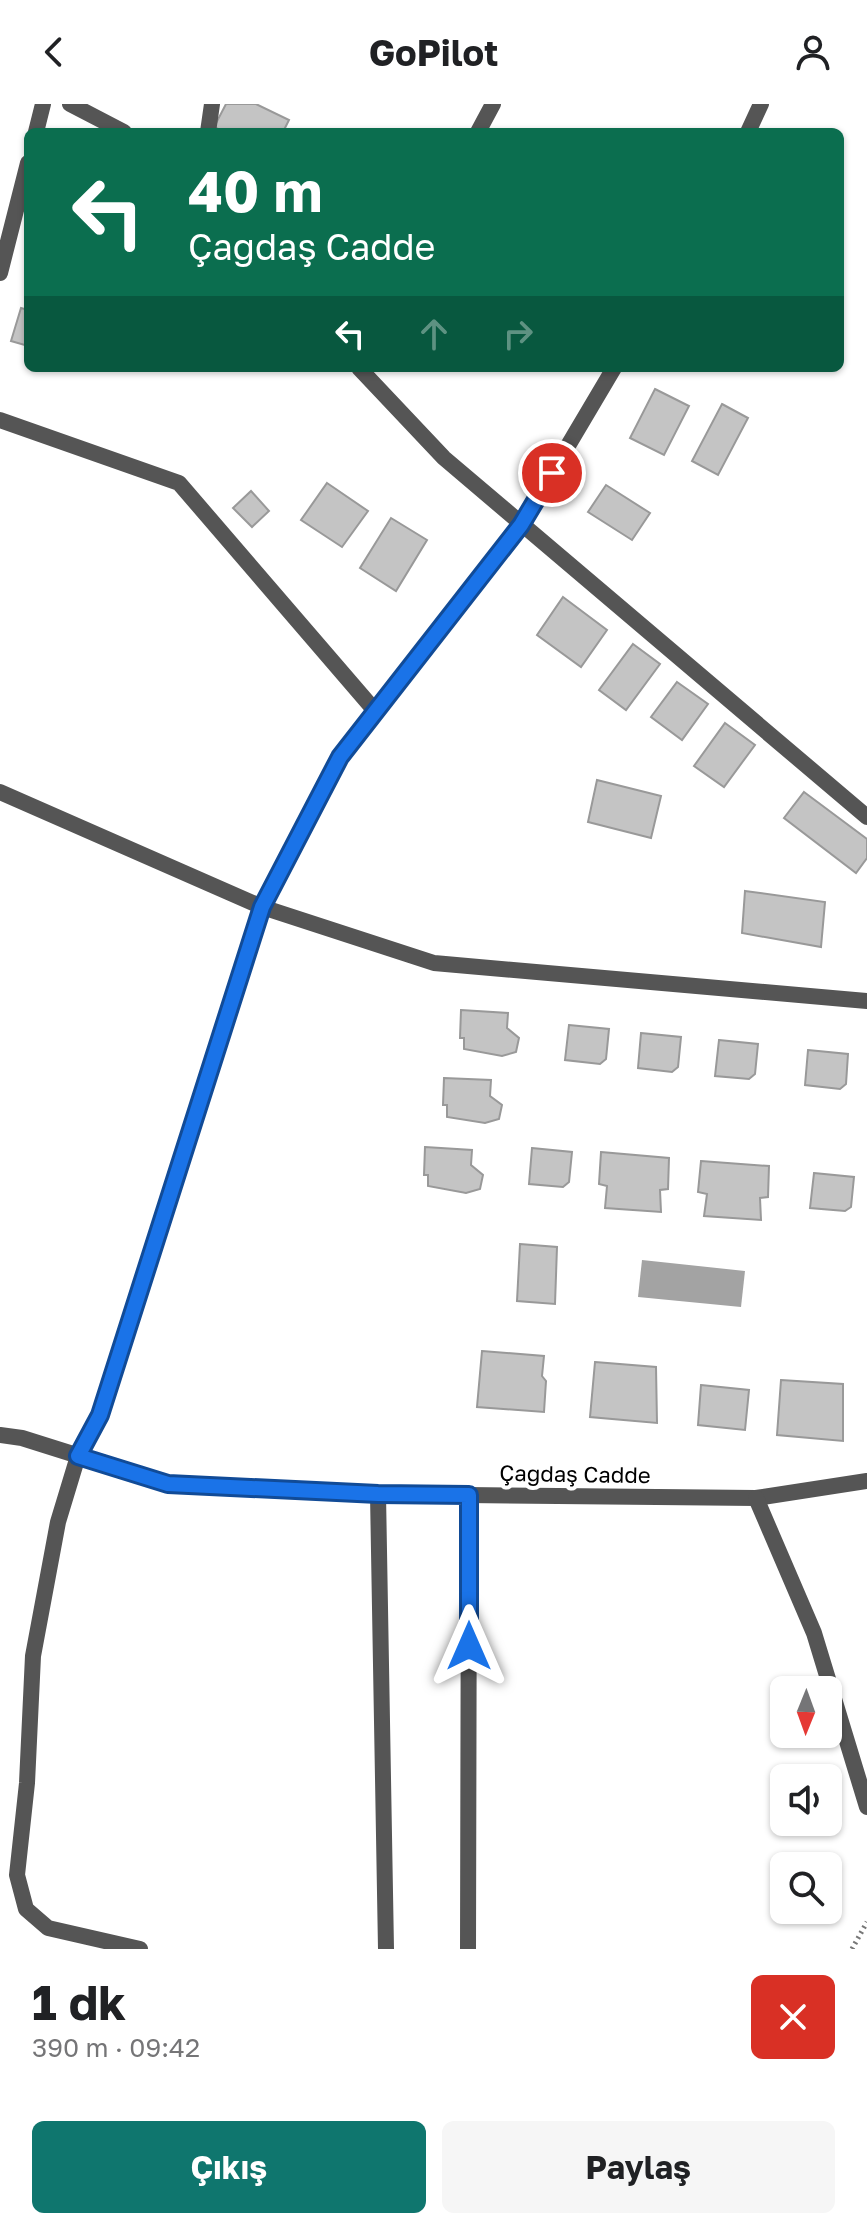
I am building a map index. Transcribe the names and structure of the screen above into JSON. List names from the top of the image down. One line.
{"streets":{"street":["Çağdaş Cadde"]},"north":"bottom","page":{"header":"GoPilot","turn":["40 m","Çağdaş Cadde"],"heading":["1 dk","390 m · 09:42"],"buttons":["Çıkış","Paylaş"]}}
